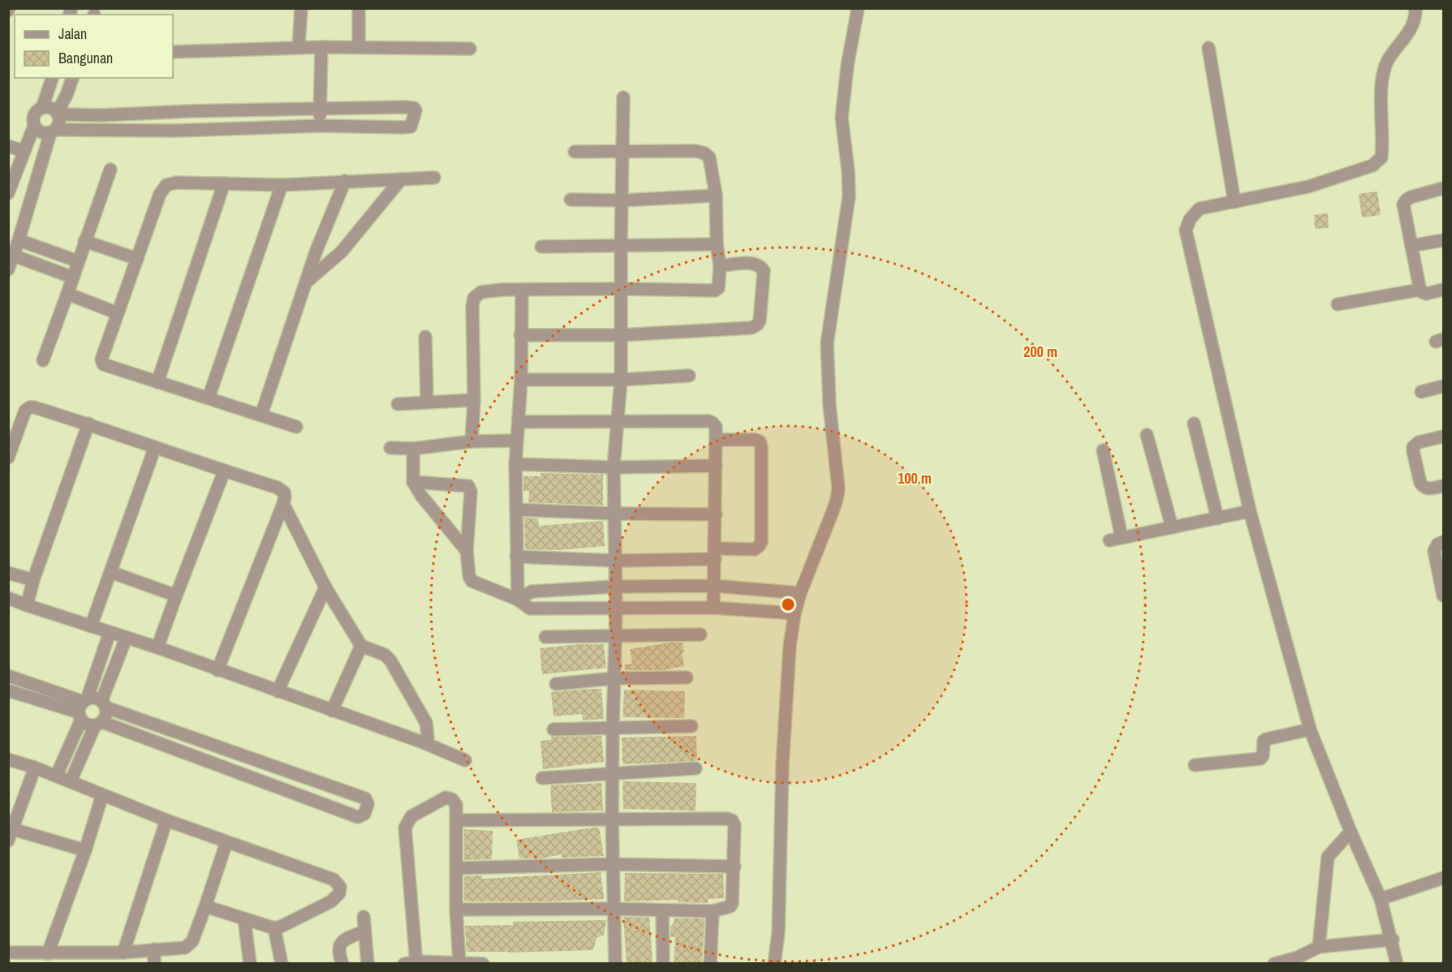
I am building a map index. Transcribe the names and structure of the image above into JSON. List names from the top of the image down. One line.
{"legend":["Jalan","Bangunan"],"rings":["200 m","100 m"]}
